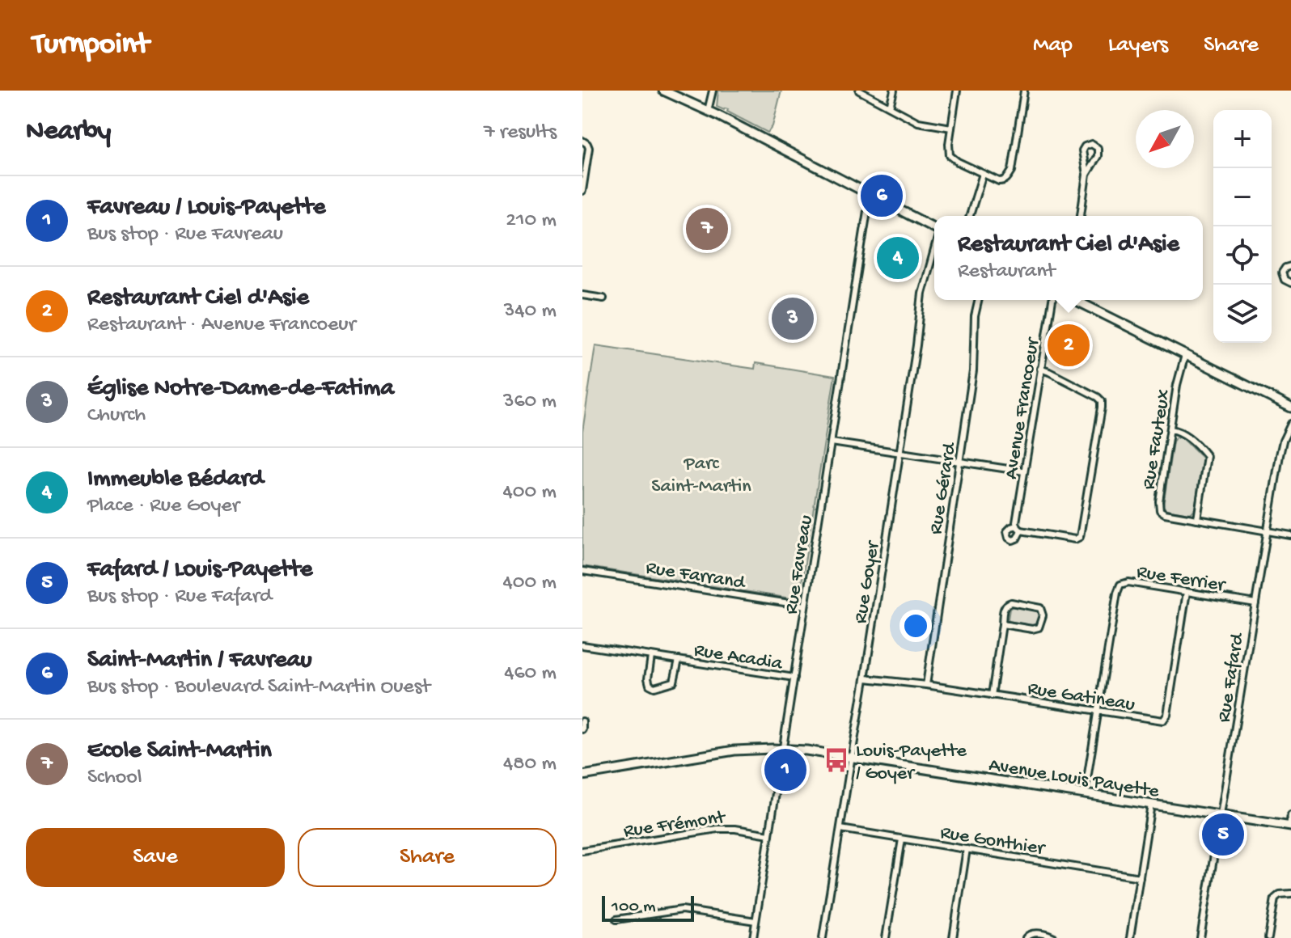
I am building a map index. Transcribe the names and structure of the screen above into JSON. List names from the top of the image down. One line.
{"streets":{"street":["Avenue Francoeur","Rue Fauteux","Rue Gérard","Rue Favreau","Rue Farrand","Rue Ferrier","Rue Goyer","Rue Acadia","Rue Fafard","Rue Gatineau","Avenue Louis Payette","Rue Frémont","Rue Gonthier"]},"crossings":[["Rue Fauteux","Rue Fafard"],["Rue Gérard","Rue Gatineau"],["Rue Favreau","Rue Farrand"],["Rue Favreau","Rue Acadia"],["Rue Favreau","Avenue Louis Payette"],["Rue Favreau","Rue Frémont"],["Rue Ferrier","Rue Fafard"],["Rue Ferrier","Rue Gatineau"],["Rue Ferrier","Avenue Louis Payette"],["Rue Goyer","Rue Gatineau"],["Rue Goyer","Avenue Louis Payette"],["Rue Goyer","Rue Gonthier"],["Rue Fafard","Avenue Louis Payette"]],"parks":["Parc Saint-Martin"],"places":{"bus stop":["Louis-Payette / Goyer"]},"scale_bar":"100 m","north":"bottom left","page":{"header":"Turnpoint","nav":["Map","Layers","Share"],"heading":["Nearby","7 results"],"map_buttons":["+","−"],"pins":["6","7","4","3","2","1","5"],"list":[{"mark":"1","name":"Favreau / Louis-Payette","note":"Bus stop · Rue Favreau","value":"210 m"},{"mark":"2","name":"Restaurant Ciel d'Asie","note":"Restaurant · Avenue Francoeur","value":"340 m"},{"mark":"3","name":"Église Notre-Dame-de-Fatima","note":"Church","value":"360 m"},{"mark":"4","name":"Immeuble Bédard","note":"Place · Rue Goyer","value":"400 m"},{"mark":"5","name":"Fafard / Louis-Payette","note":"Bus stop · Rue Fafard","value":"400 m"},{"mark":"6","name":"Saint-Martin / Favreau","note":"Bus stop · Boulevard Saint-Martin Ouest","value":"460 m"},{"mark":"7","name":"Ecole Saint-Martin","note":"School","value":"480 m"}],"popup":["Restaurant Ciel d'Asie","Restaurant"],"buttons":["Save","Share"],"scale":"100 m"}}
